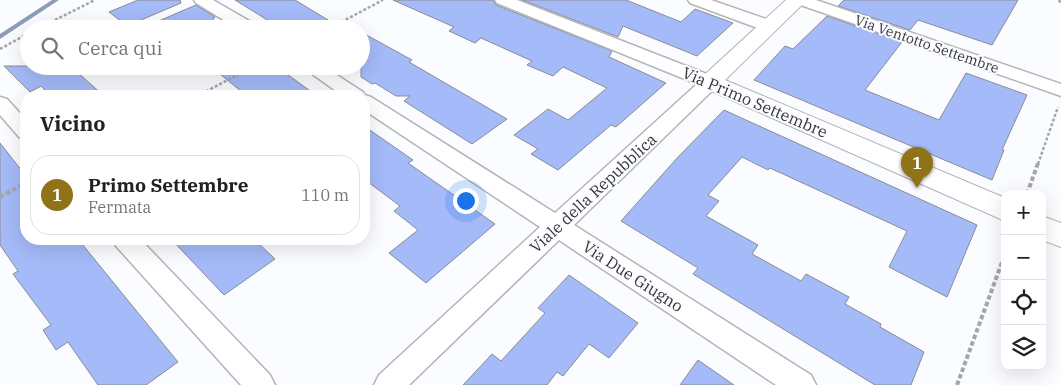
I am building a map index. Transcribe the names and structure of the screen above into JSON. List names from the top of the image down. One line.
{"streets":{"main road":["Via Primo Settembre","Viale della Repubblica"],"street":["Via Ventotto Settembre","Via Due Giugno"]},"crossings":[["Via Primo Settembre","Viale della Repubblica"],["Viale della Repubblica","Via Due Giugno"]],"page":{"search":"Cerca qui","heading":"Vicino","pins":"1","list":[{"mark":"1","name":"Primo Settembre","note":"Fermata","value":"110 m"}],"map_buttons":["+","−"]}}
